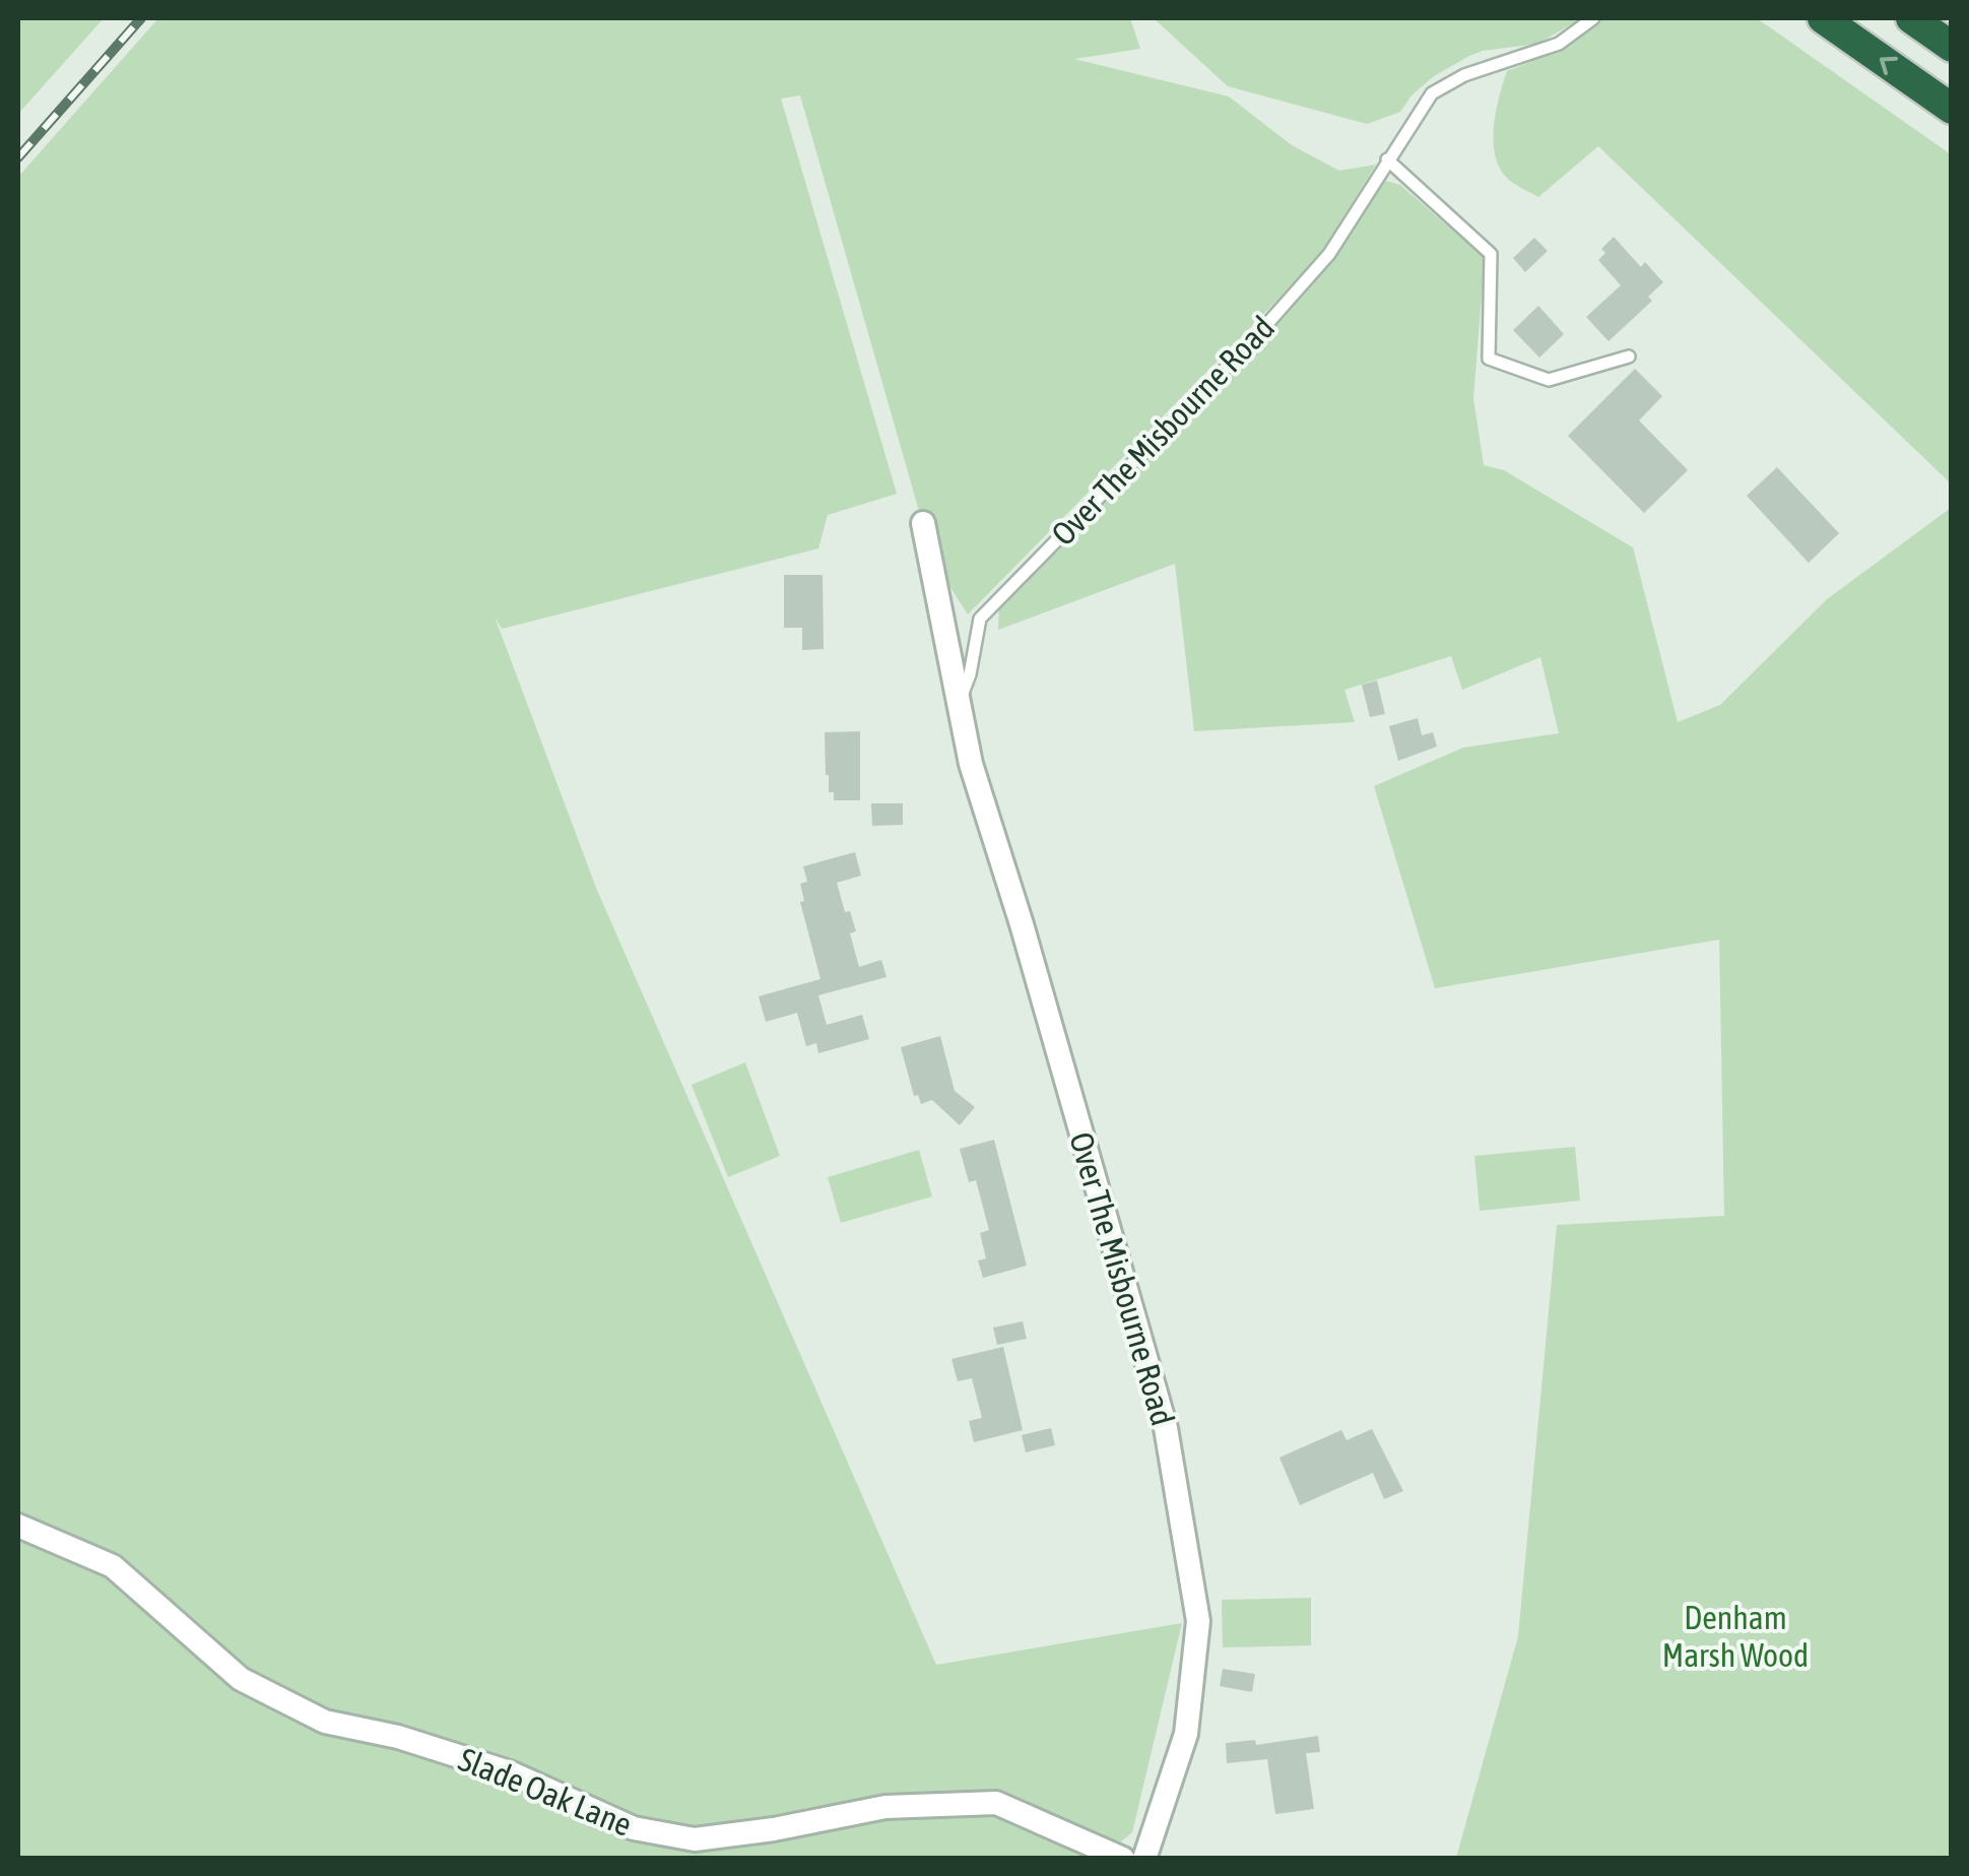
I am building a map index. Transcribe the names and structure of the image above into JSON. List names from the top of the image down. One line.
{"streets":{"street":["Over The Misbourne Road","Slade Oak Lane"]},"parks":["Denham Marsh Wood"]}
